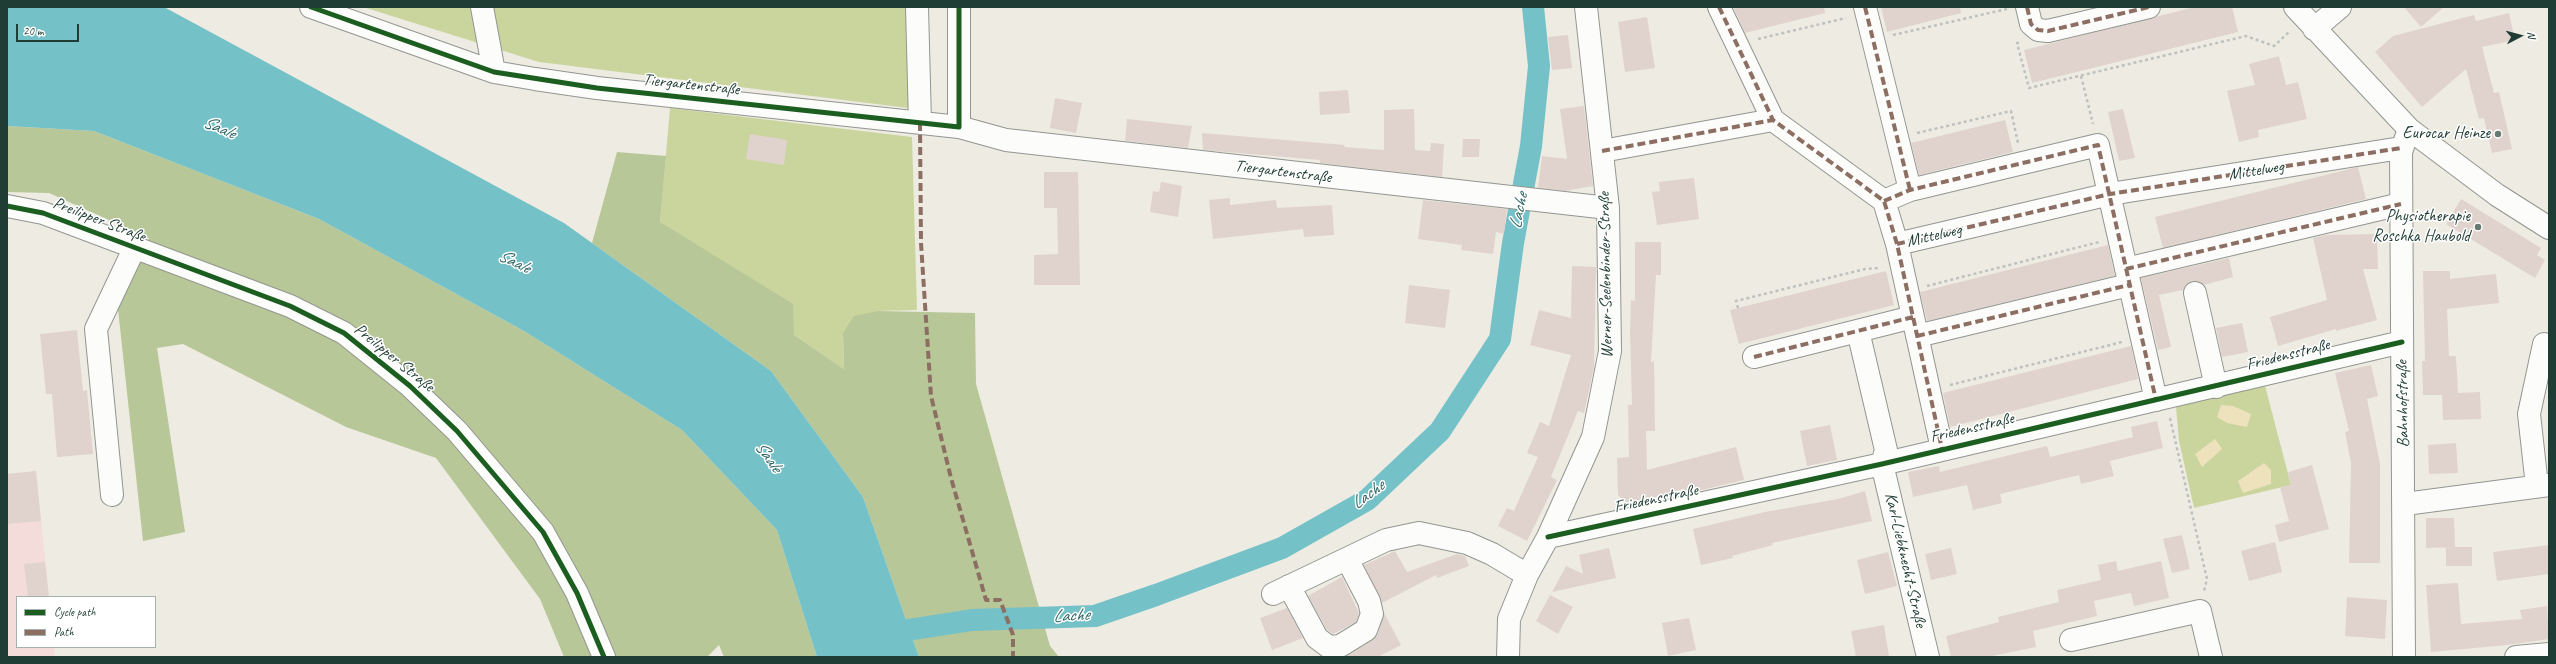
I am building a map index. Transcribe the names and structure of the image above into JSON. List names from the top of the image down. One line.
{"streets":{"street":["Tiergartenstraße","Mittelweg","Preilipper Straße","Werner-Seelenbinder-Straße","Friedensstraße","Bahnhofstraße","Karl-Liebknecht-Straße"]},"crossings":[["Tiergartenstraße","Werner-Seelenbinder-Straße"],["Mittelweg","Friedensstraße"],["Mittelweg","Bahnhofstraße"],["Werner-Seelenbinder-Straße","Friedensstraße"],["Friedensstraße","Bahnhofstraße"],["Friedensstraße","Karl-Liebknecht-Straße"]],"water":["Saale","Lache"],"places":["Eurocar Heinze","Physiotherapie Roschka Haubold"],"legend":["Cycle path","Path"],"scale_bar":"20 m","north":"right"}
